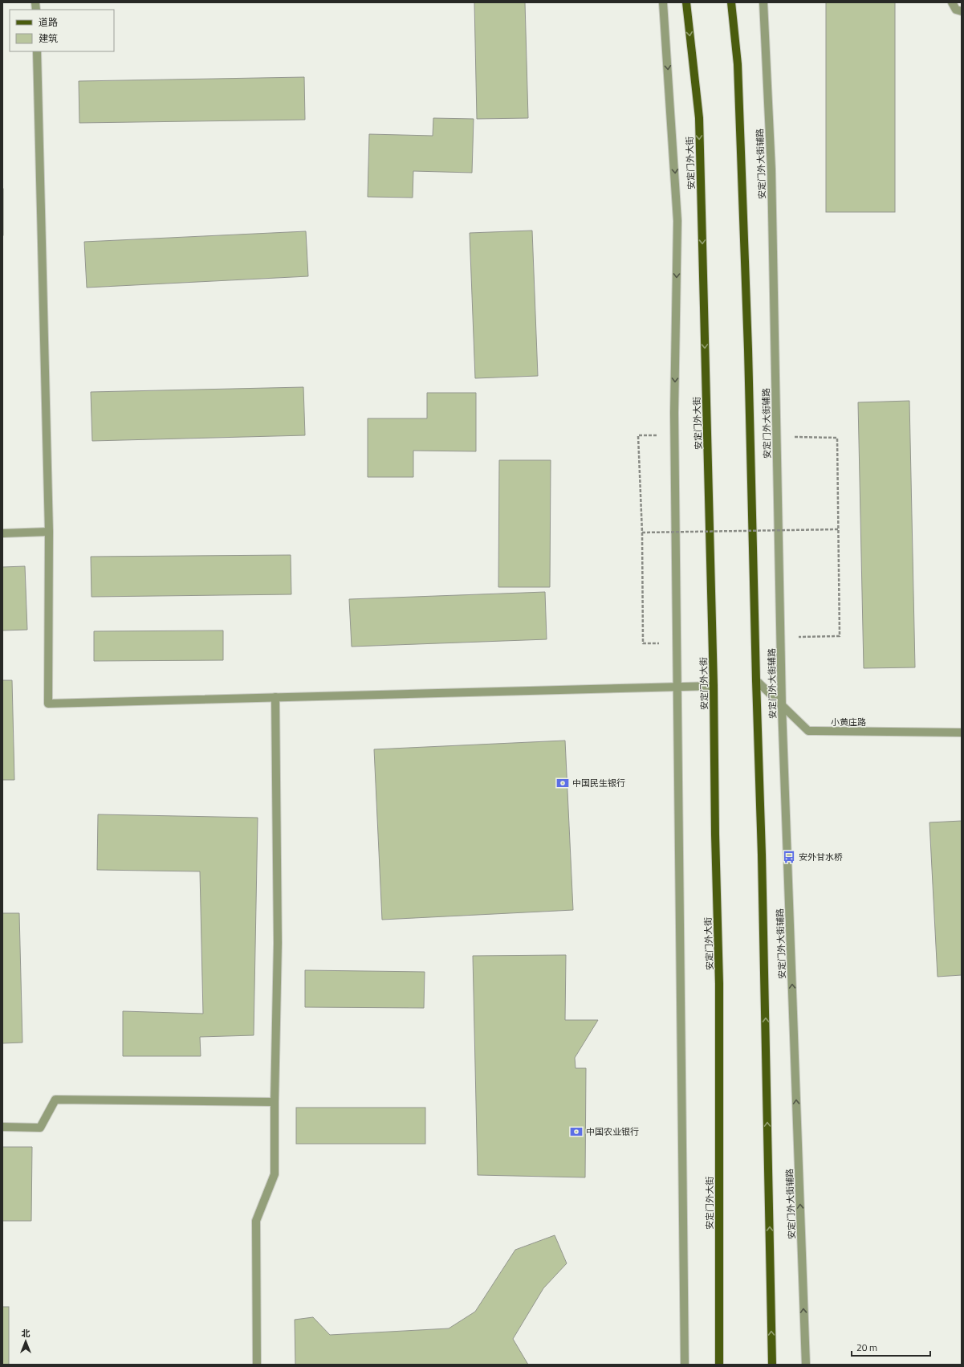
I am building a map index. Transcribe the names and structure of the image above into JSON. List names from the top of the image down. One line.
{"streets":{"main road":["安定门外大街"],"street":["安定门外大街辅路","小黄庄路"]},"crossings":[["安定门外大街辅路","小黄庄路"]],"one_way":["安定门外大街辅路"],"places":{"bank":["中国民生银行","中国农业银行"],"bus stop":["安外甘水桥"]},"legend":["道路","建筑"],"scale_bar":"20 m","north":"top"}
